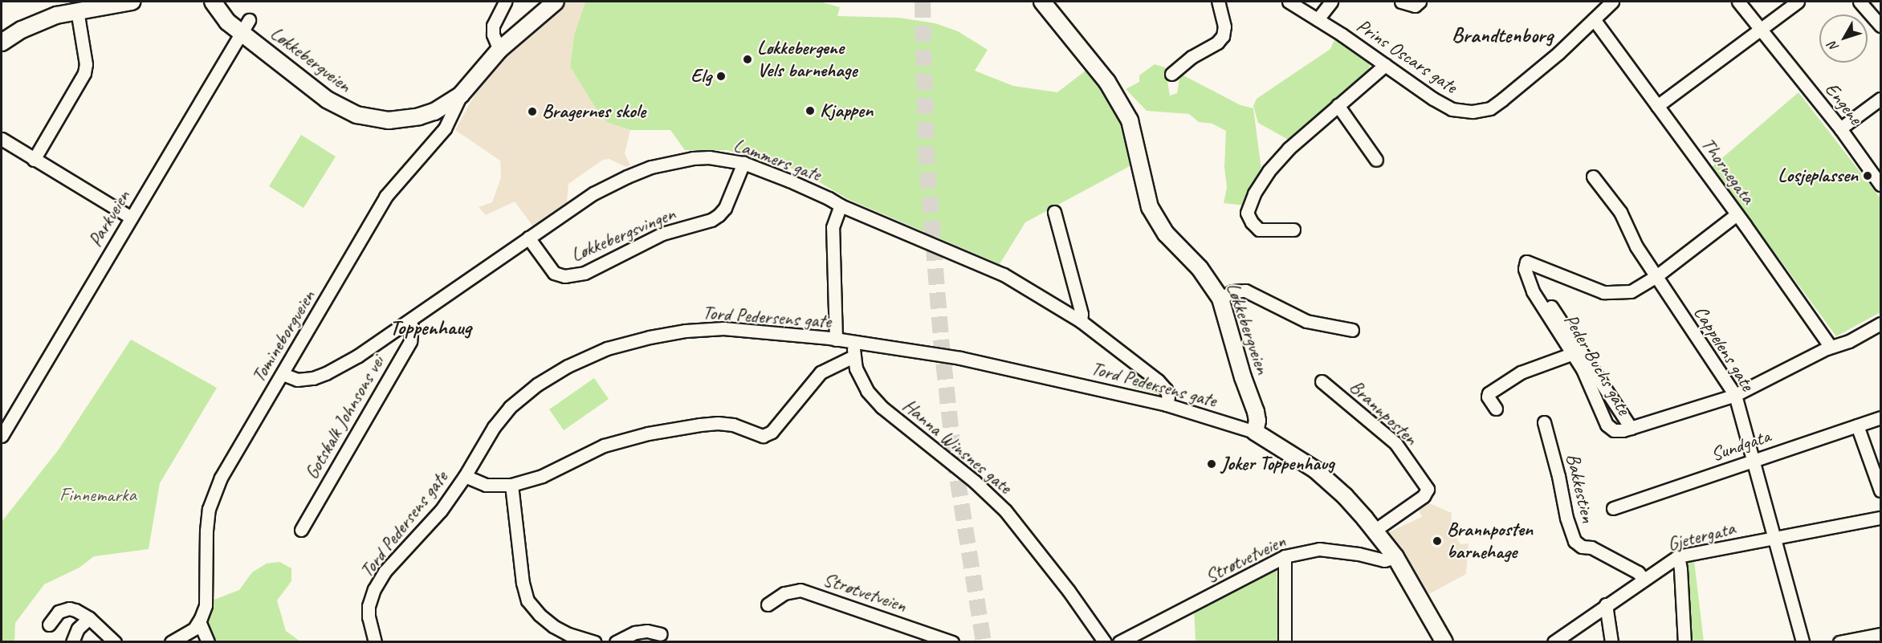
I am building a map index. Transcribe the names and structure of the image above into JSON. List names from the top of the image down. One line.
{"streets":{"main road":["Løkkebergveien"],"street":["Prins Oscars gate","Engene","Lammers gate","Thornegata","Parkveien","Løkkebergsvingen","Tord Pedersens gate","Tomineborgveien","Cappelens gate","Peder Buchs gate","Brannposten","Gotskalk Johnsons vei","Sundgata","Hanna Winsnes gate","Bakkestien","Gjetergata","Strøtvetveien"]},"crossings":[["Prins Oscars gate","Thornegata"],["Løkkebergveien","Parkveien"],["Løkkebergveien","Tord Pedersens gate"],["Løkkebergveien","Tomineborgveien"],["Lammers gate","Løkkebergsvingen"],["Lammers gate","Tord Pedersens gate"],["Lammers gate","Tomineborgveien"],["Lammers gate","Gotskalk Johnsons vei"],["Thornegata","Peder Buchs gate"],["Tord Pedersens gate","Hanna Winsnes gate"],["Cappelens gate","Peder Buchs gate"],["Cappelens gate","Sundgata"],["Cappelens gate","Gjetergata"],["Bakkestien","Gjetergata"]],"districts":["Brandtenborg","Toppenhaug"],"parks":["Finnemarka"],"places":["Løkkebergene Vels barnehage","Elg","Kjappen","Bragernes skole","Losjeplassen","Joker Toppenhaug","Brannposten barnehage"],"north":"bottom left"}
